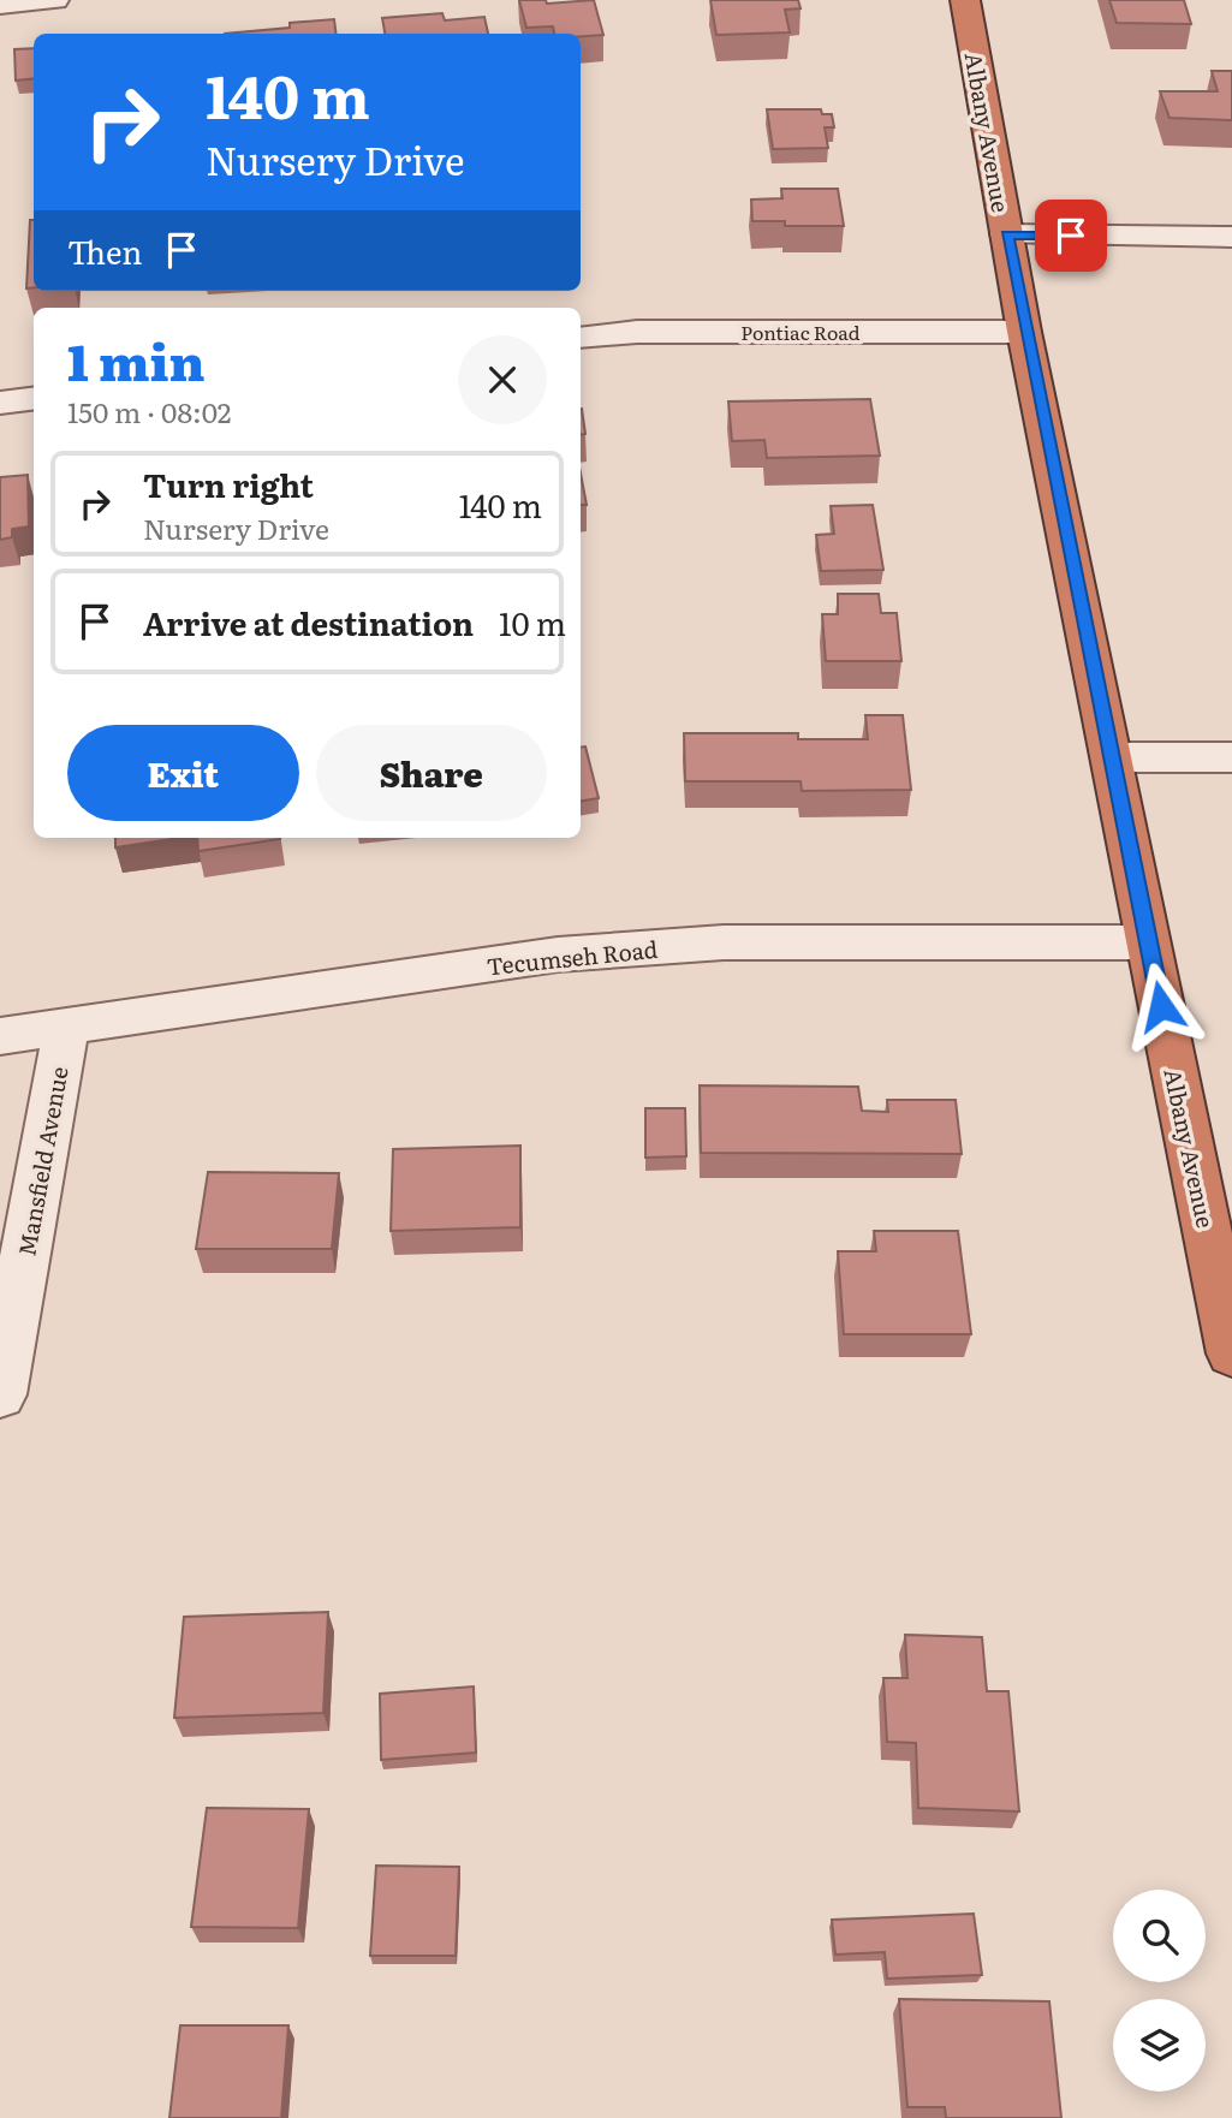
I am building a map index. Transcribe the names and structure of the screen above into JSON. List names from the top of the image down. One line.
{"streets":{"highway":["Albany Avenue"],"street":["Pontiac Road","Tecumseh Road","Mansfield Avenue"]},"crossings":[["Albany Avenue","Pontiac Road"],["Albany Avenue","Tecumseh Road"],["Tecumseh Road","Mansfield Avenue"]],"page":{"turn":["140 m","Nursery Drive"],"then":"Then","heading":["1 min","150 m · 08:02"],"list":[{"name":"Turn right","note":"Nursery Drive","value":"140 m"},{"name":"Arrive at destination","value":"10 m"}],"buttons":["Exit","Share"]}}
